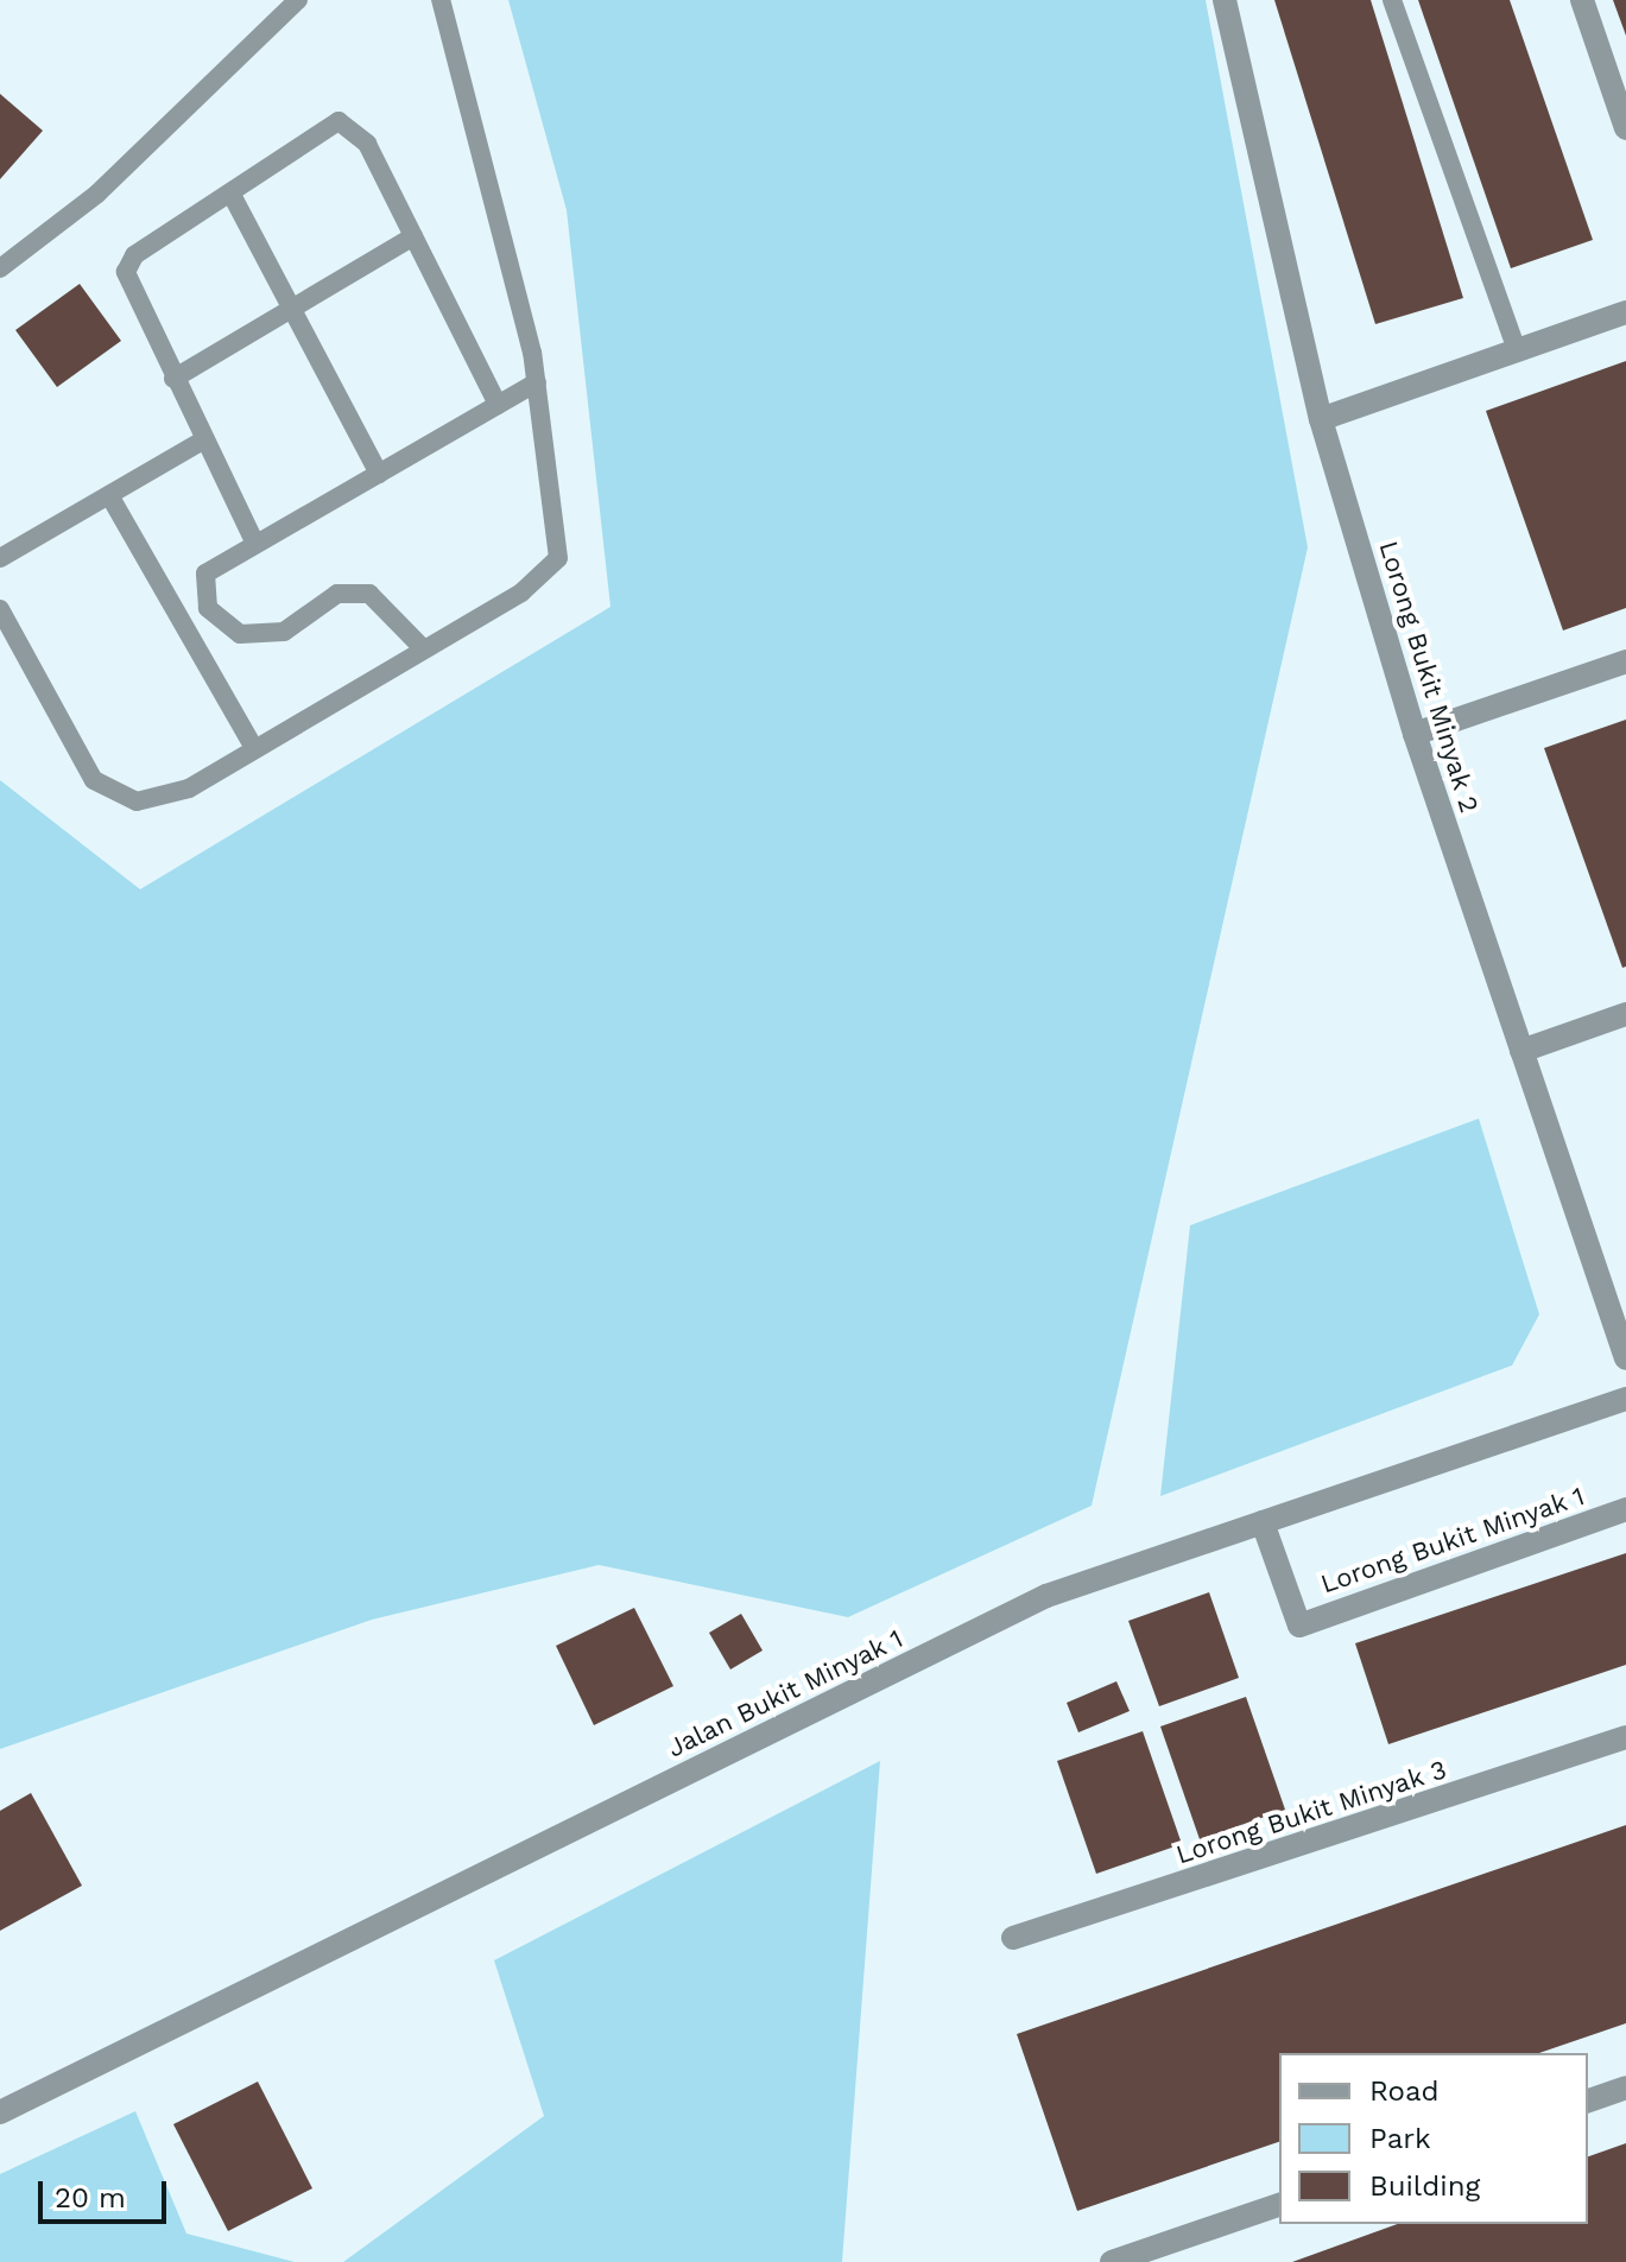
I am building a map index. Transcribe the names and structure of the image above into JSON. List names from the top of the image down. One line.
{"streets":{"street":["Lorong Bukit Minyak 2","Lorong Bukit Minyak 1","Jalan Bukit Minyak 1","Lorong Bukit Minyak 3"]},"crossings":[["Lorong Bukit Minyak 1","Jalan Bukit Minyak 1"]],"legend":["Road","Park","Building"],"scale_bar":"20 m"}
